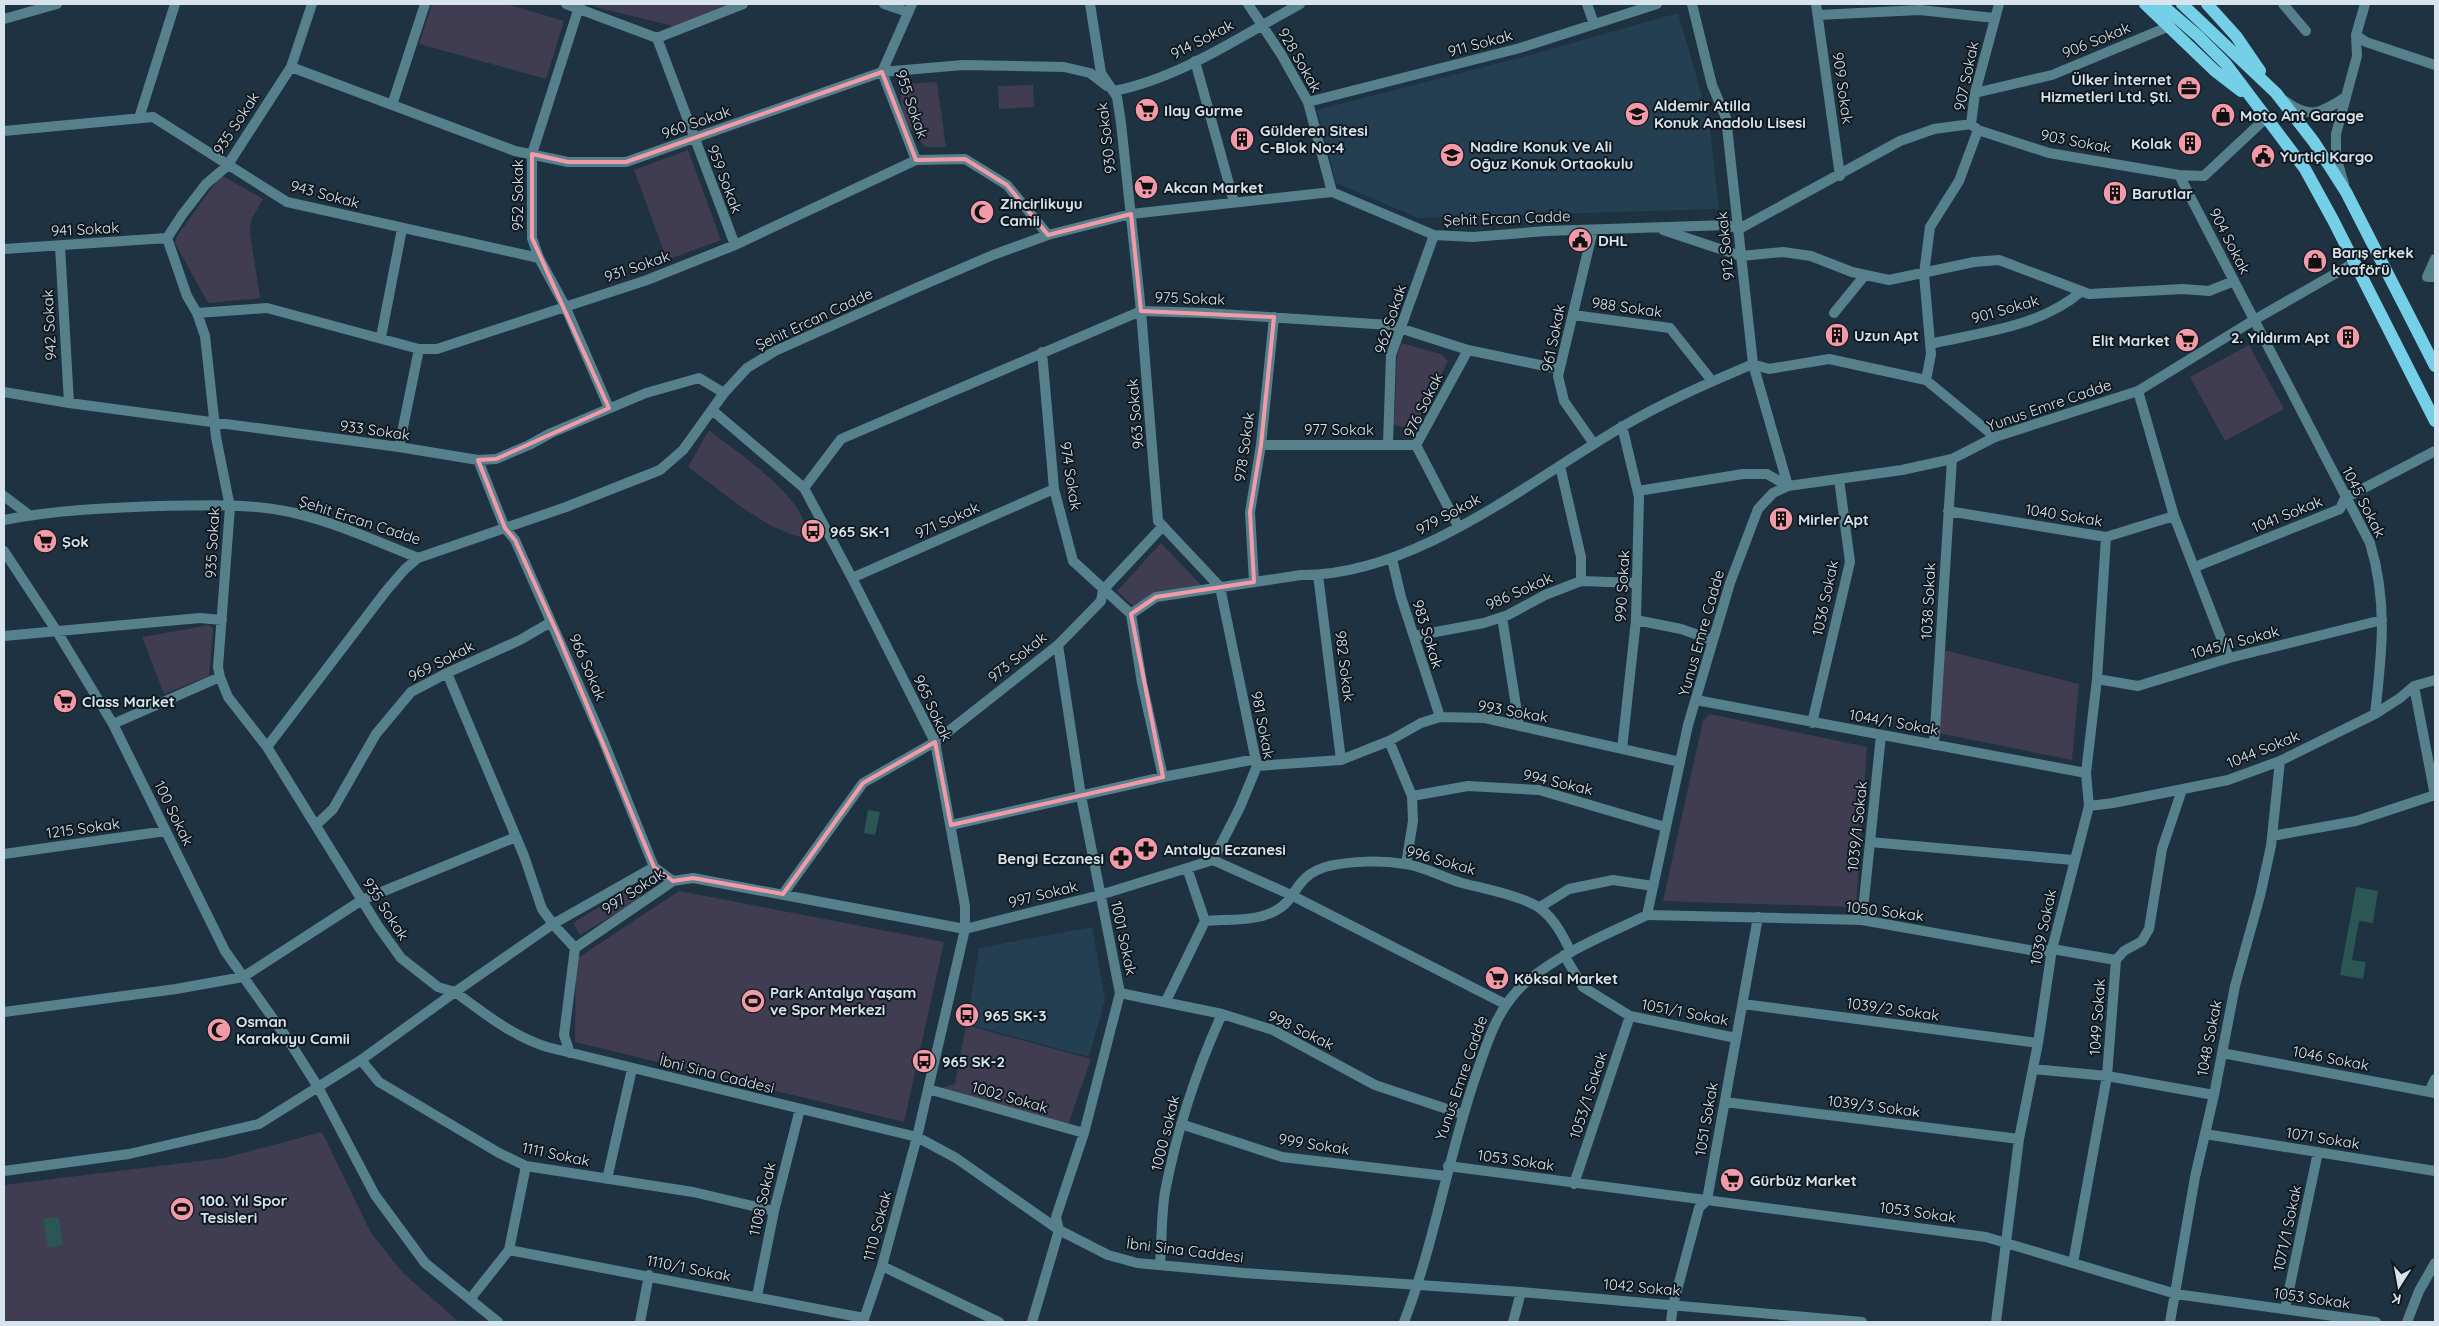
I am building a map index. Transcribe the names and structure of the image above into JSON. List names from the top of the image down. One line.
{"streets":{"street":["914 Sokak","906 Sokak","911 Sokak","928 Sokak","907 Sokak","909 Sokak","955 Sokak","960 Sokak","935 Sokak","930 Sokak","903 Sokak","959 Sokak","943 Sokak","952 Sokak","Şehit Ercan Cadde","941 Sokak","904 Sokak","912 Sokak","931 Sokak","975 Sokak","988 Sokak","901 Sokak","962 Sokak","942 Sokak","961 Sokak","976 Sokak","Yunus Emre Cadde","963 Sokak","977 Sokak","933 Sokak","978 Sokak","974 Sokak","1045 Sokak","979 Sokak","1041 Sokak","1040 Sokak","971 Sokak","990 Sokak","986 Sokak","1036 Sokak","1038 Sokak","983 Sokak","1045/1 Sokak","973 Sokak","969 Sokak","982 Sokak","966 Sokak","965 Sokak","993 Sokak","1044/1 Sokak","981 Sokak","1044 Sokak","994 Sokak","100 Sokak","1039/1 Sokak","1215 Sokak","996 Sokak","997 Sokak","1050 Sokak","1039 Sokak","1001 Sokak","1039/2 Sokak","1051/1 Sokak","1049 Sokak","998 Sokak","1048 Sokak","1046 Sokak","İbni Sina Caddesi","1053/1 Sokak","1002 Sokak","1039/3 Sokak","1051 Sokak","1000 sokak","1071 Sokak","999 Sokak","1111 Sokak","1053 Sokak","1108 Sokak","1110 Sokak","1071/1 Sokak","1110/1 Sokak","1042 Sokak"]},"crossings":[["914 Sokak","928 Sokak"],["914 Sokak","960 Sokak"],["914 Sokak","930 Sokak"],["906 Sokak","907 Sokak"],["911 Sokak","928 Sokak"],["928 Sokak","Şehit Ercan Cadde"],["907 Sokak","903 Sokak"],["907 Sokak","Şehit Ercan Cadde"],["907 Sokak","901 Sokak"],["909 Sokak","903 Sokak"],["955 Sokak","960 Sokak"],["955 Sokak","931 Sokak"],["960 Sokak","935 Sokak"],["960 Sokak","930 Sokak"],["960 Sokak","959 Sokak"],["960 Sokak","952 Sokak"],["935 Sokak","943 Sokak"],["935 Sokak","Şehit Ercan Cadde"],["935 Sokak","941 Sokak"],["935 Sokak","931 Sokak"],["935 Sokak","933 Sokak"],["935 Sokak","969 Sokak"],["935 Sokak","İbni Sina Caddesi"],["930 Sokak","Şehit Ercan Cadde"],["930 Sokak","963 Sokak"],["903 Sokak","Şehit Ercan Cadde"],["903 Sokak","904 Sokak"],["903 Sokak","912 Sokak"],["959 Sokak","931 Sokak"],["943 Sokak","952 Sokak"],["952 Sokak","931 Sokak"],["952 Sokak","933 Sokak"],["Şehit Ercan Cadde","904 Sokak"],["Şehit Ercan Cadde","912 Sokak"],["Şehit Ercan Cadde","931 Sokak"],["Şehit Ercan Cadde","901 Sokak"],["Şehit Ercan Cadde","962 Sokak"],["Şehit Ercan Cadde","961 Sokak"],["Şehit Ercan Cadde","963 Sokak"],["Şehit Ercan Cadde","933 Sokak"],["Şehit Ercan Cadde","966 Sokak"],["Şehit Ercan Cadde","965 Sokak"],["941 Sokak","942 Sokak"],["904 Sokak","Yunus Emre Cadde"],["904 Sokak","1045 Sokak"],["912 Sokak","Yunus Emre Cadde"],["912 Sokak","979 Sokak"],["975 Sokak","962 Sokak"],["975 Sokak","961 Sokak"],["975 Sokak","976 Sokak"],["975 Sokak","963 Sokak"],["975 Sokak","978 Sokak"],["975 Sokak","974 Sokak"],["975 Sokak","965 Sokak"],["988 Sokak","961 Sokak"],["988 Sokak","979 Sokak"],["962 Sokak","977 Sokak"],["942 Sokak","933 Sokak"],["961 Sokak","979 Sokak"],["976 Sokak","977 Sokak"],["976 Sokak","979 Sokak"],["Yunus Emre Cadde","1045 Sokak"],["Yunus Emre Cadde","1036 Sokak"],["Yunus Emre Cadde","1038 Sokak"],["Yunus Emre Cadde","993 Sokak"],["Yunus Emre Cadde","1044/1 Sokak"],["Yunus Emre Cadde","994 Sokak"],["Yunus Emre Cadde","996 Sokak"],["Yunus Emre Cadde","1050 Sokak"],["Yunus Emre Cadde","1051/1 Sokak"],["Yunus Emre Cadde","998 Sokak"],["Yunus Emre Cadde","İbni Sina Caddesi"],["Yunus Emre Cadde","999 Sokak"],["Yunus Emre Cadde","1053 Sokak"],["Yunus Emre Cadde","1042 Sokak"],["963 Sokak","979 Sokak"],["963 Sokak","973 Sokak"],["963 Sokak","981 Sokak"],["977 Sokak","978 Sokak"],["933 Sokak","966 Sokak"],["978 Sokak","979 Sokak"],["974 Sokak","979 Sokak"],["974 Sokak","971 Sokak"],["974 Sokak","973 Sokak"],["1045 Sokak","1041 Sokak"],["1045 Sokak","1045/1 Sokak"],["1045 Sokak","1044 Sokak"],["979 Sokak","990 Sokak"],["979 Sokak","983 Sokak"],["979 Sokak","982 Sokak"],["979 Sokak","981 Sokak"],["1040 Sokak","1038 Sokak"],["1040 Sokak","1039 Sokak"],["971 Sokak","965 Sokak"],["990 Sokak","986 Sokak"],["990 Sokak","993 Sokak"],["986 Sokak","983 Sokak"],["1036 Sokak","1044/1 Sokak"],["1038 Sokak","1044/1 Sokak"],["983 Sokak","993 Sokak"],["1045/1 Sokak","1039 Sokak"],["973 Sokak","965 Sokak"],["973 Sokak","997 Sokak"],["973 Sokak","1001 Sokak"],["969 Sokak","966 Sokak"],["982 Sokak","993 Sokak"],["965 Sokak","993 Sokak"],["965 Sokak","997 Sokak"],["965 Sokak","İbni Sina Caddesi"],["965 Sokak","1002 Sokak"],["965 Sokak","1110 Sokak"],["993 Sokak","981 Sokak"],["993 Sokak","1001 Sokak"],["1044/1 Sokak","1039/1 Sokak"],["1044/1 Sokak","1039 Sokak"],["981 Sokak","997 Sokak"],["1044 Sokak","1039 Sokak"],["1044 Sokak","1049 Sokak"],["1044 Sokak","1048 Sokak"],["100 Sokak","1215 Sokak"],["1039/1 Sokak","1050 Sokak"],["996 Sokak","1051/1 Sokak"],["997 Sokak","1001 Sokak"],["1050 Sokak","1039 Sokak"],["1050 Sokak","1049 Sokak"],["1050 Sokak","1051 Sokak"],["1039 Sokak","1039/2 Sokak"],["1039 Sokak","1039/3 Sokak"],["1039 Sokak","1053 Sokak"],["1001 Sokak","998 Sokak"],["1001 Sokak","İbni Sina Caddesi"],["1001 Sokak","1002 Sokak"],["1039/2 Sokak","1051 Sokak"],["1051/1 Sokak","1053/1 Sokak"],["1051/1 Sokak","1051 Sokak"],["1049 Sokak","1053 Sokak"],["998 Sokak","1000 sokak"],["1048 Sokak","1046 Sokak"],["1048 Sokak","1071 Sokak"],["1048 Sokak","1053 Sokak"],["İbni Sina Caddesi","1000 sokak"],["İbni Sina Caddesi","1108 Sokak"],["İbni Sina Caddesi","1110 Sokak"],["İbni Sina Caddesi","1042 Sokak"],["1053/1 Sokak","1053 Sokak"],["1039/3 Sokak","1051 Sokak"],["1051 Sokak","1053 Sokak"],["1051 Sokak","1042 Sokak"],["1000 sokak","999 Sokak"],["1071 Sokak","1071/1 Sokak"],["999 Sokak","1053 Sokak"],["1111 Sokak","1108 Sokak"],["1053 Sokak","1071/1 Sokak"],["1108 Sokak","1110/1 Sokak"],["1110 Sokak","1110/1 Sokak"]],"places":{"office":["Ülker İnternet Hizmetleri Ltd. Şti."],"supermarket":["Ilay Gurme","Akcan Market","Elit Market","Şok","Class Market","Köksal Market","Gürbüz Market"],"school or university":["Aldemir Atilla Konuk Anadolu Lisesi","Nadire Konuk Ve Ali Oğuz Konuk Ortaokulu"],"shop":["Moto Ant Garage","Barış erkek kuaförü"],"building":["Gülderen Sitesi C-Blok No:4","Kolak","Barutlar","Uzun Apt","2. Yıldırım Apt","Mirler Apt"],"public building":["Yurtiçi Kargo","DHL"],"mosque":["Zincirlikuyu Camii","Osman Karakuyu Camii"],"bus stop":["965 SK-1","965 SK-3","965 SK-2"],"pharmacy":["Antalya Eczanesi","Bengi Eczanesi"],"sports":["Park Antalya Yaşam ve Spor Merkezi","100. Yıl Spor Tesisleri"]},"north":"bottom"}
